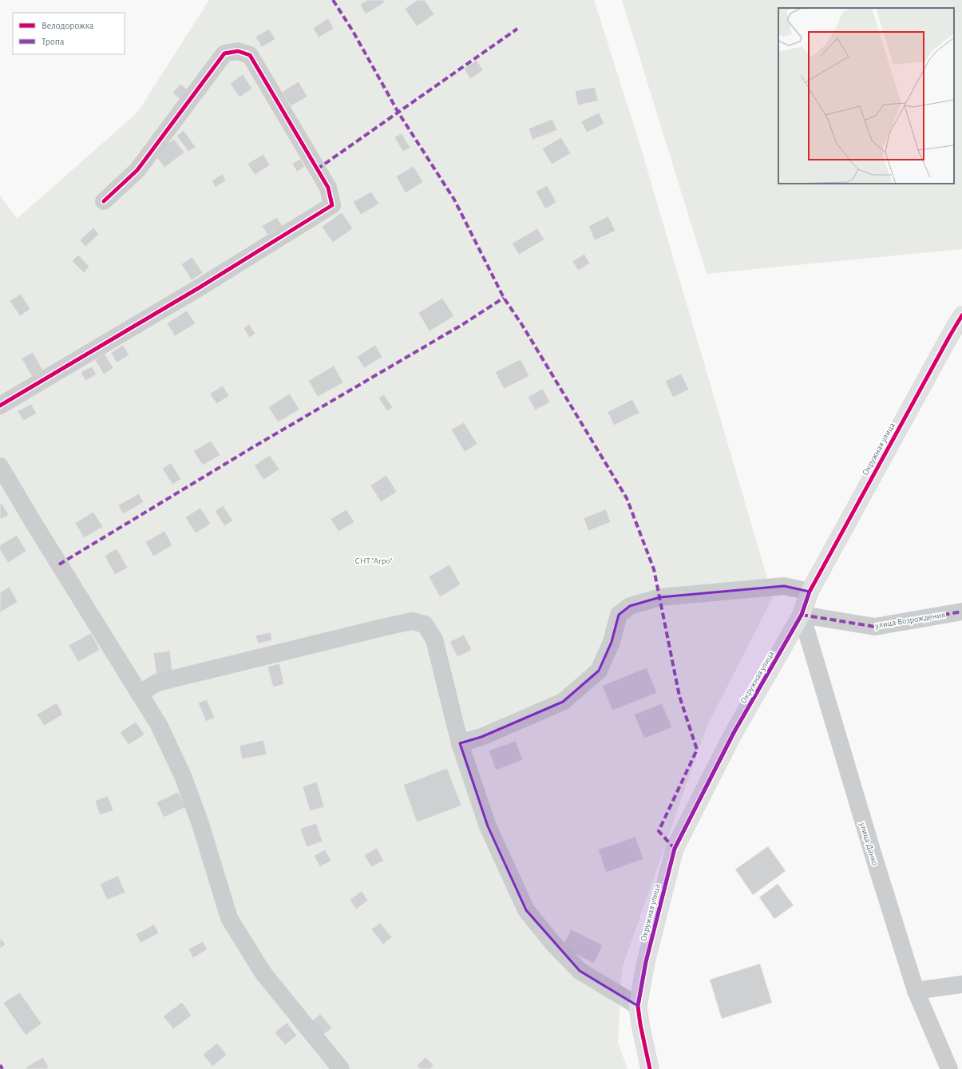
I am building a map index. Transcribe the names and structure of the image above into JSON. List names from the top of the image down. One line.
{"streets":{"street":["Окружная улица","улица Возрождения","улица Данко"]},"crossings":[["Окружная улица","улица Возрождения"],["Окружная улица","улица Данко"],["улица Возрождения","улица Данко"]],"parks":["СНТ \"Агро\""],"legend":["Велодорожка","Тропа"]}
